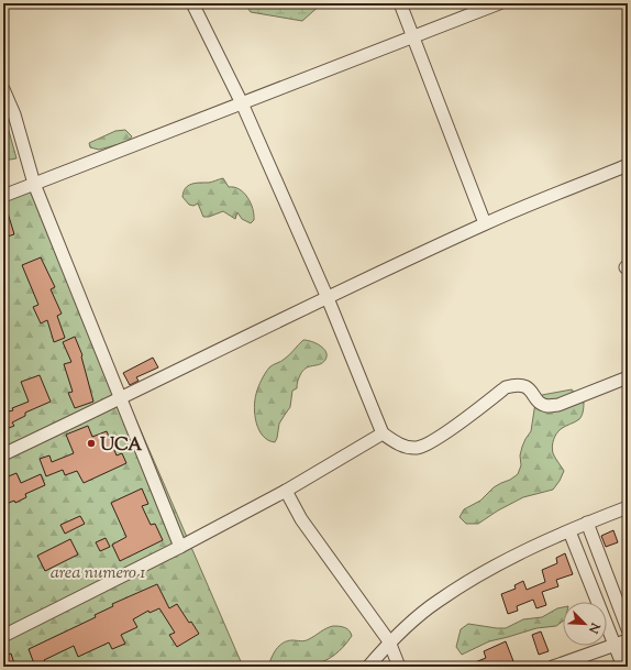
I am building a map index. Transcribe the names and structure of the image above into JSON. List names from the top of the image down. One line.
{"parks":["area numero 1"],"places":["UCA"],"north":"bottom right"}
